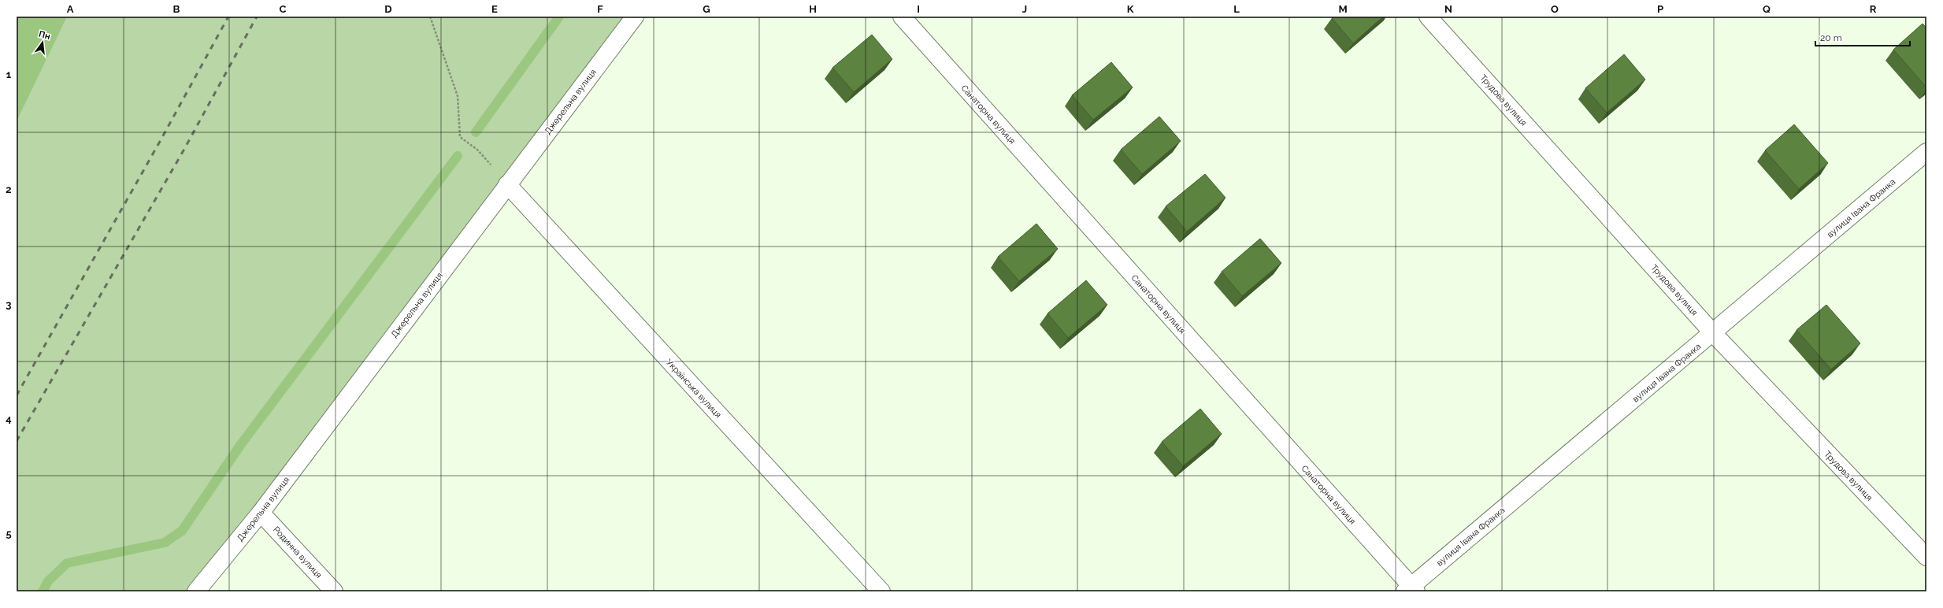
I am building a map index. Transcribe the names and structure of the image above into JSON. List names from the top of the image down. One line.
{"streets":{"street":["Трудова вулиця","Джерельна вулиця","Санаторна вулиця","вулиця Івана Франка","Українська вулиця","Родинна вулиця"]},"crossings":[["Трудова вулиця","вулиця Івана Франка"],["Джерельна вулиця","Українська вулиця"],["Джерельна вулиця","Родинна вулиця"],["Санаторна вулиця","вулиця Івана Франка"]],"scale_bar":"20 m","north":"top","grid":{"columns":["A","B","C","D","E","F","G","H","I","J","K","L","M","N","O","P","Q","R"],"rows":["1","2","3","4","5"]}}
